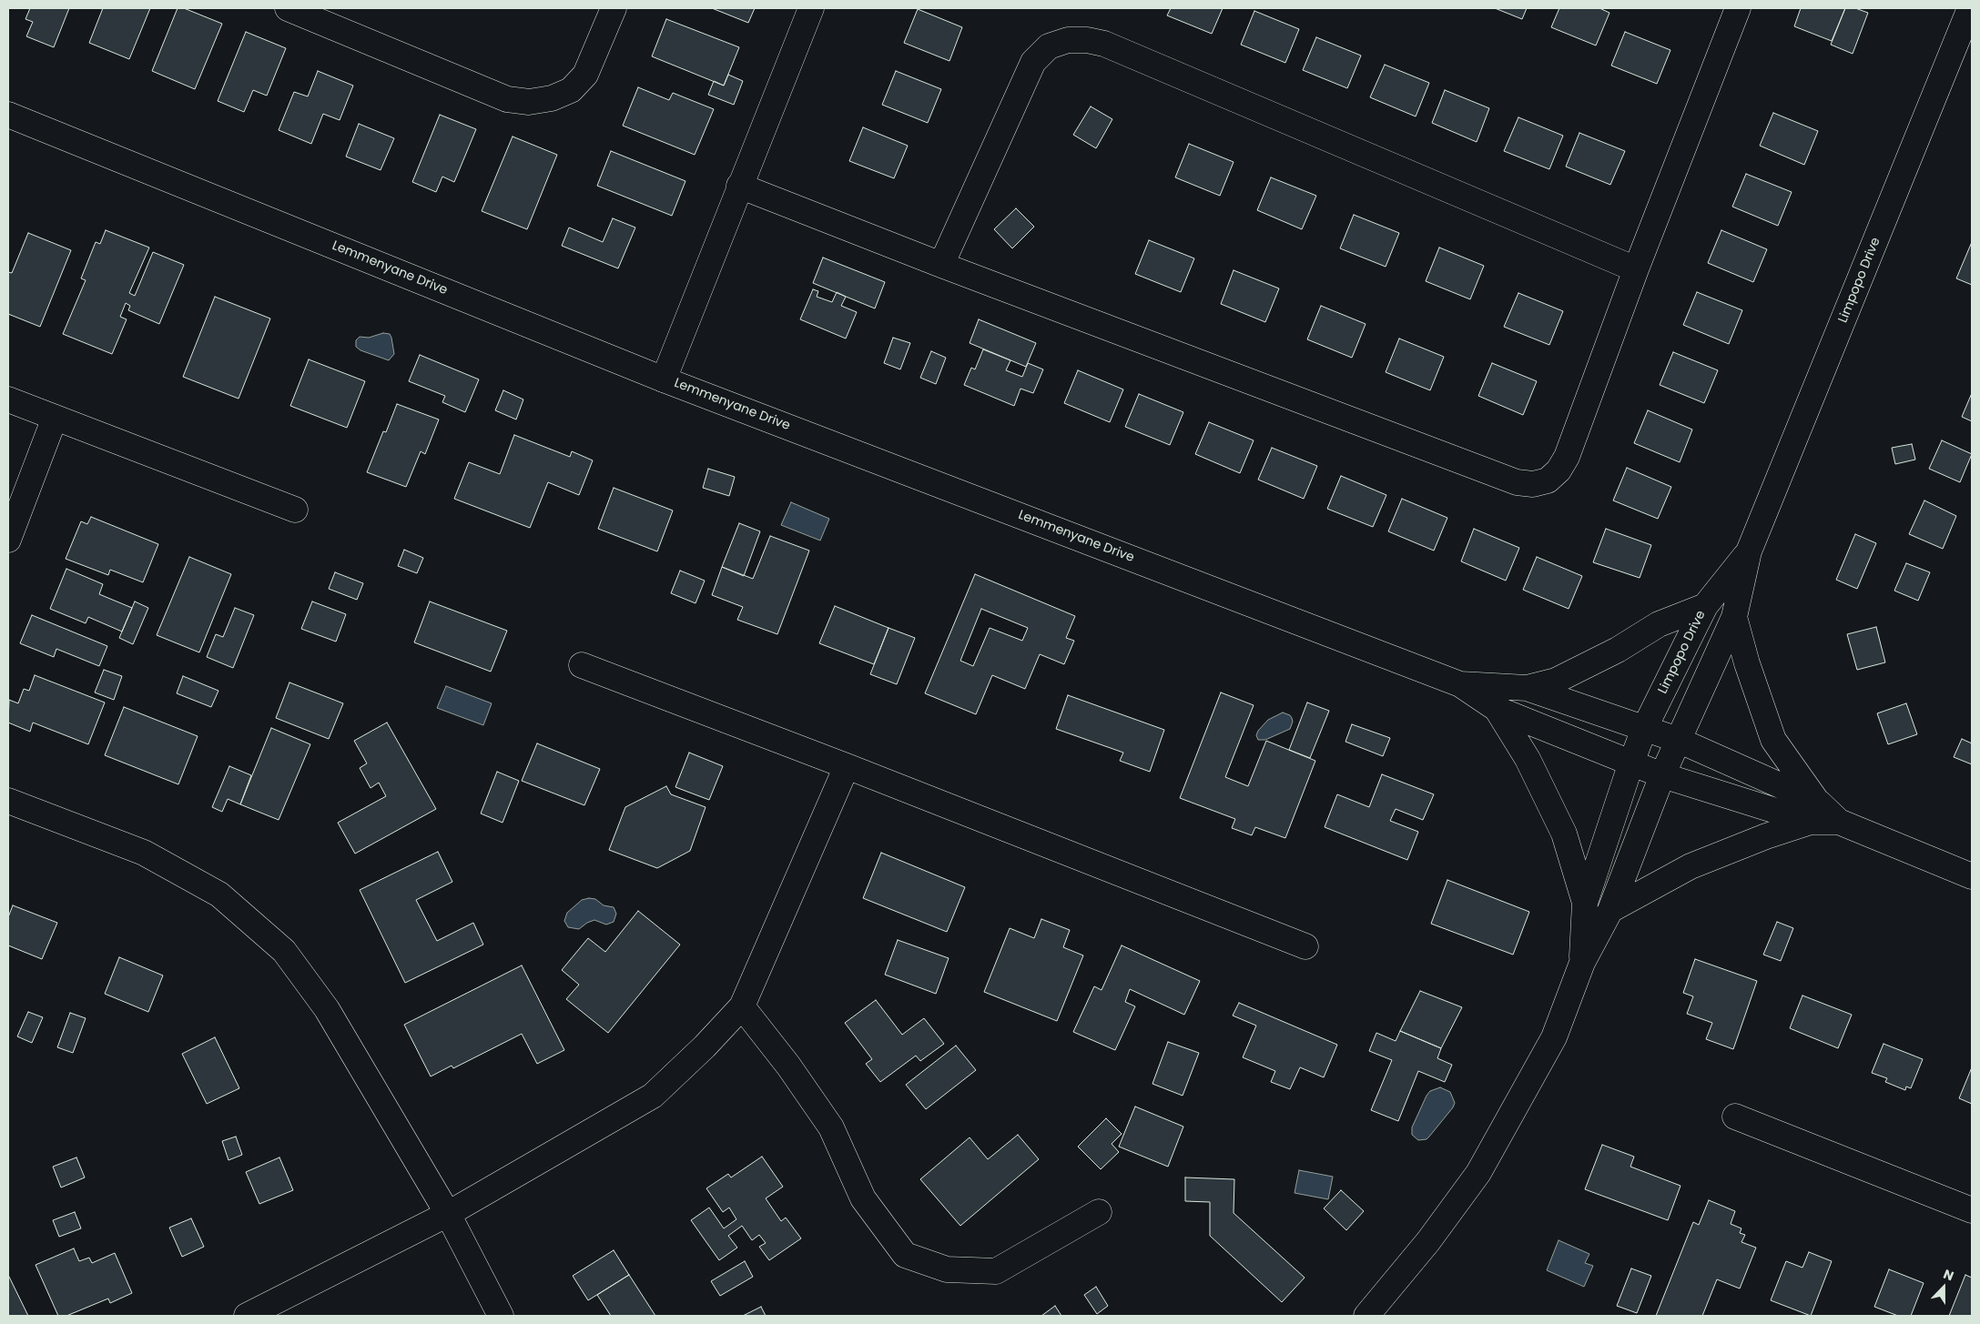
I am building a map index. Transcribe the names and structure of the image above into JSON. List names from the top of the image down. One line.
{"streets":{"street":["Lemmenyane Drive","Limpopo Drive"]},"north":"top"}
